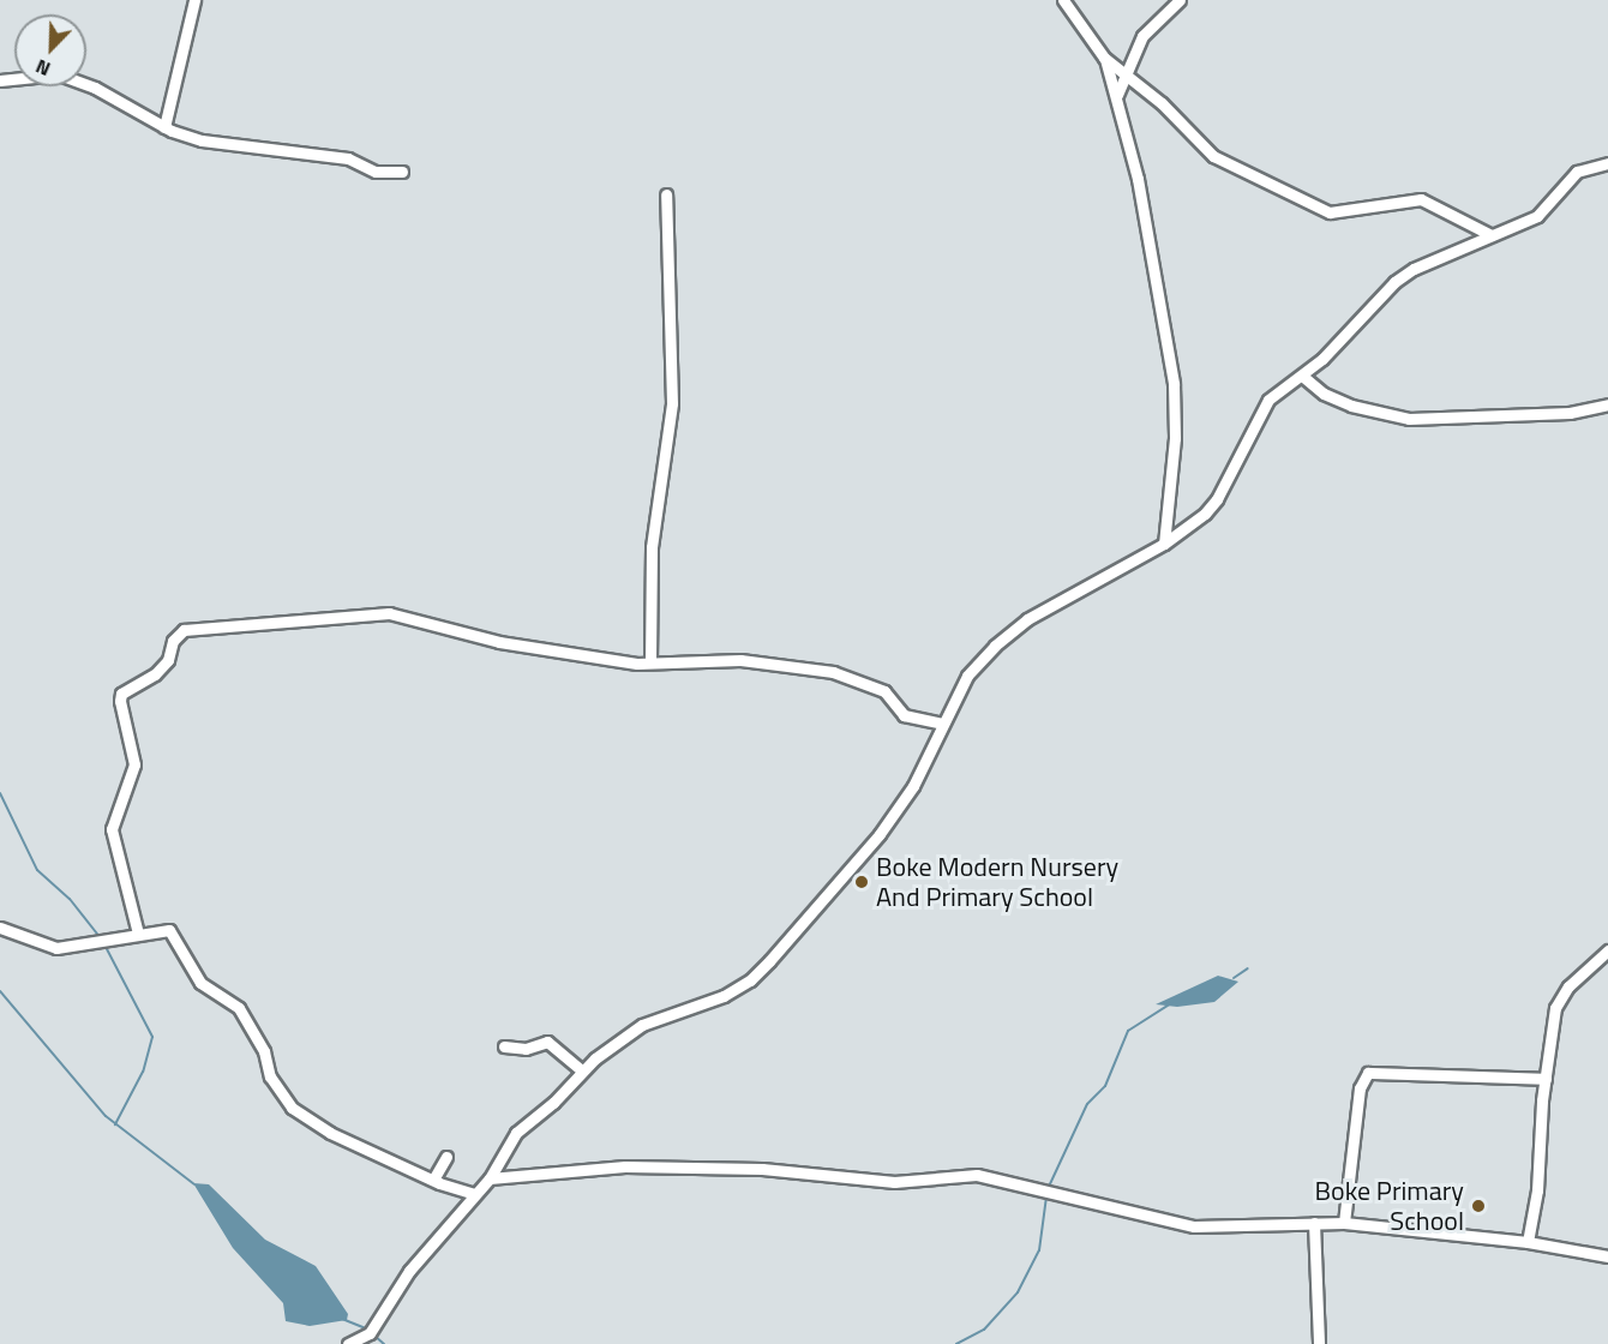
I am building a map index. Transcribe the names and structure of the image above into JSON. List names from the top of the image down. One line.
{"places":["Boke Modern Nursery And Primary School","Boke Primary School"],"north":"bottom left"}
